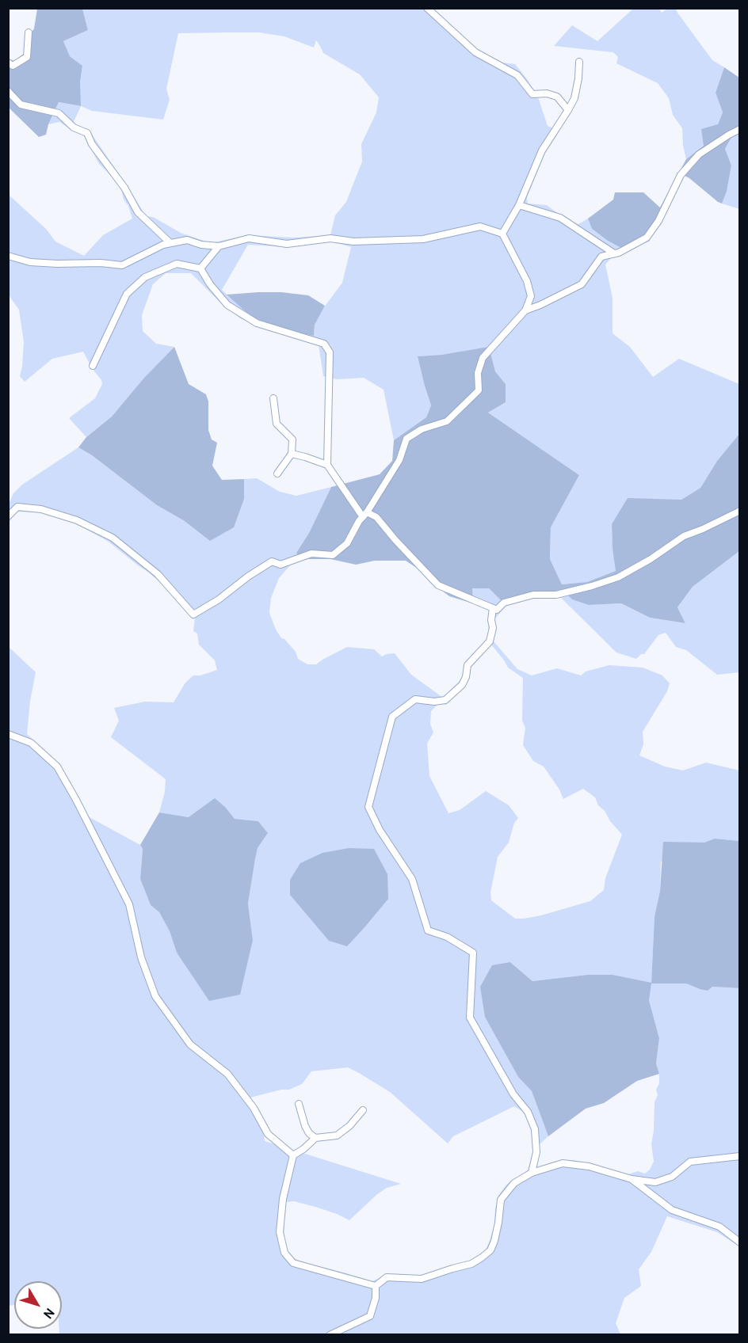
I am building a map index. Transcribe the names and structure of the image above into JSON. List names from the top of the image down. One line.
{"north":"bottom right"}
